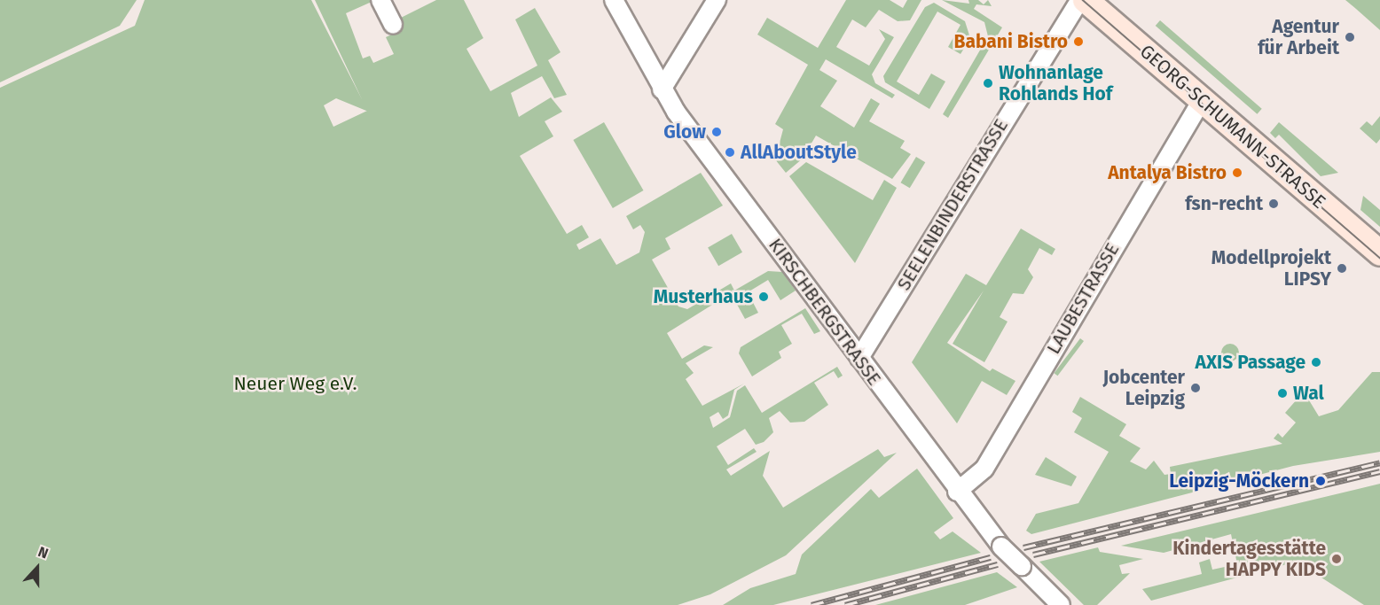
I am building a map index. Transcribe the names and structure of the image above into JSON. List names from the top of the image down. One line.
{"streets":{"main road":["GEORG-SCHUMANN-STRASSE"],"street":["SEELENBINDERSTRASSE","LAUBESTRASSE","KIRSCHBERGSTRASSE"]},"crossings":[["GEORG-SCHUMANN-STRASSE","LAUBESTRASSE"],["SEELENBINDERSTRASSE","KIRSCHBERGSTRASSE"],["LAUBESTRASSE","KIRSCHBERGSTRASSE"]],"parks":["Neuer Weg e.V."],"places":["Agentur für Arbeit","Babani Bistro","Wohnanlage Rohlands Hof","Glow","AllAboutStyle","Antalya Bistro","fsn-recht","Modellprojekt LIPSY","Musterhaus","AXIS Passage","Jobcenter Leipzig","Wal","Leipzig-Möckern","Kindertagesstätte HAPPY KIDS"],"north":"top"}
